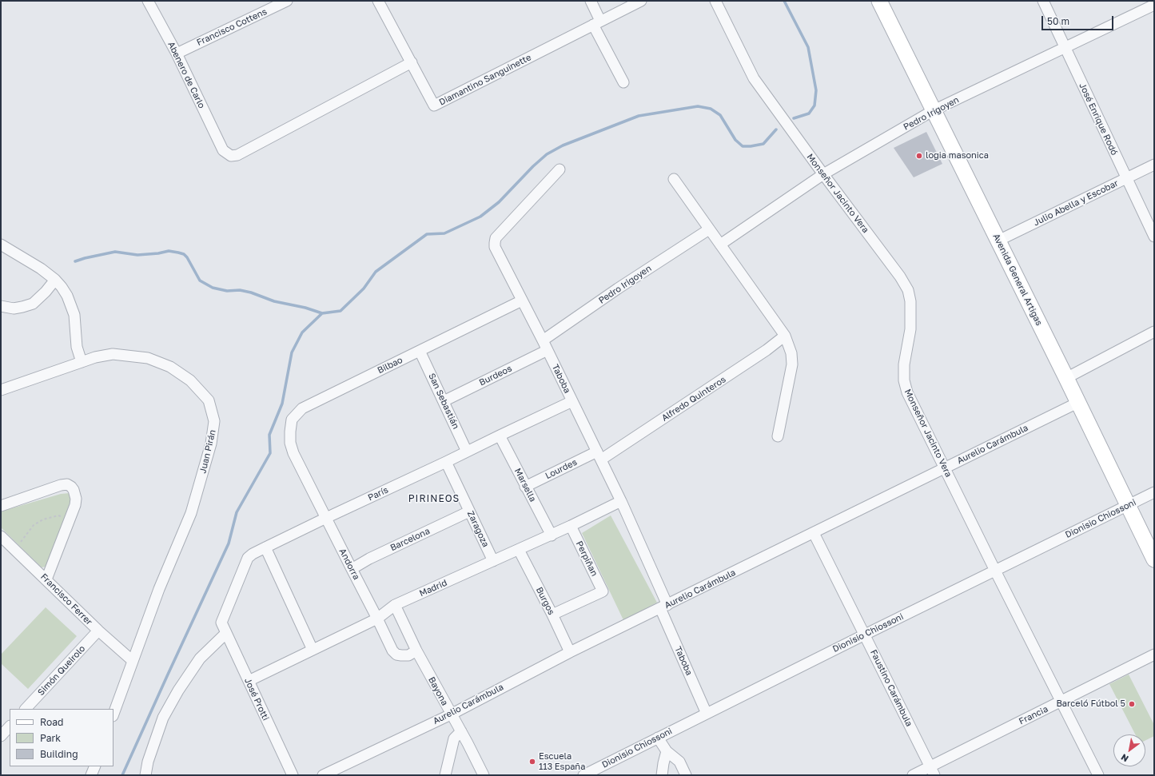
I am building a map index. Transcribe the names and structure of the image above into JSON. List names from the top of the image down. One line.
{"streets":{"main road":["Avenida General Artigas"],"street":["Francisco Cottens","Abenero de Carlo","Diamantino Sanguinette","Pedro Irigoyen","José Enrique Rodó","Monseñor Jacinto Vera","Julio Abella y Escobar","Bilbao","Burdeos","Taboba","Alfredo Quinteros","San Sebastián","Aurelio Carámbula","Juan Pirán","Lourdes","Marsella","París","Dionisio Chiossoni","Zaragoza","Barcelona","Perpiñan","Andorra","Madrid","Francisco Ferrer","Burgos","Simón Queirolo","Faustino Carámbula","Bayona","José Protti","Francia"]},"crossings":[["Francisco Cottens","Abenero de Carlo"],["Abenero de Carlo","Diamantino Sanguinette"],["Pedro Irigoyen","José Enrique Rodó"],["Pedro Irigoyen","Monseñor Jacinto Vera"],["Pedro Irigoyen","Avenida General Artigas"],["Pedro Irigoyen","Taboba"],["José Enrique Rodó","Julio Abella y Escobar"],["Monseñor Jacinto Vera","Aurelio Carámbula"],["Monseñor Jacinto Vera","Dionisio Chiossoni"],["Monseñor Jacinto Vera","Francia"],["Julio Abella y Escobar","Avenida General Artigas"],["Avenida General Artigas","Aurelio Carámbula"],["Avenida General Artigas","Dionisio Chiossoni"],["Bilbao","Taboba"],["Bilbao","San Sebastián"],["Bilbao","Andorra"],["Burdeos","Taboba"],["Burdeos","San Sebastián"],["Taboba","Alfredo Quinteros"],["Taboba","Aurelio Carámbula"],["Taboba","Lourdes"],["Taboba","París"],["Taboba","Dionisio Chiossoni"],["Taboba","Madrid"],["Alfredo Quinteros","Lourdes"],["San Sebastián","París"],["Aurelio Carámbula","Burgos"],["Aurelio Carámbula","Faustino Carámbula"],["Aurelio Carámbula","Bayona"],["Juan Pirán","Francisco Ferrer"],["Lourdes","Marsella"],["Marsella","París"],["Marsella","Madrid"],["París","Zaragoza"],["París","Andorra"],["París","José Protti"],["Dionisio Chiossoni","Faustino Carámbula"],["Zaragoza","Barcelona"],["Zaragoza","Madrid"],["Barcelona","Andorra"],["Perpiñan","Madrid"],["Perpiñan","Burgos"],["Andorra","Madrid"],["Andorra","Bayona"],["Madrid","Burgos"],["Madrid","Bayona"],["Madrid","José Protti"],["Francisco Ferrer","Simón Queirolo"],["Faustino Carámbula","Francia"]],"districts":["PIRINEOS"],"places":["logia masonica","Barceló Fútbol 5","Escuela 113 España"],"legend":["Road","Park","Building"],"scale_bar":"50 m","north":"bottom left"}
